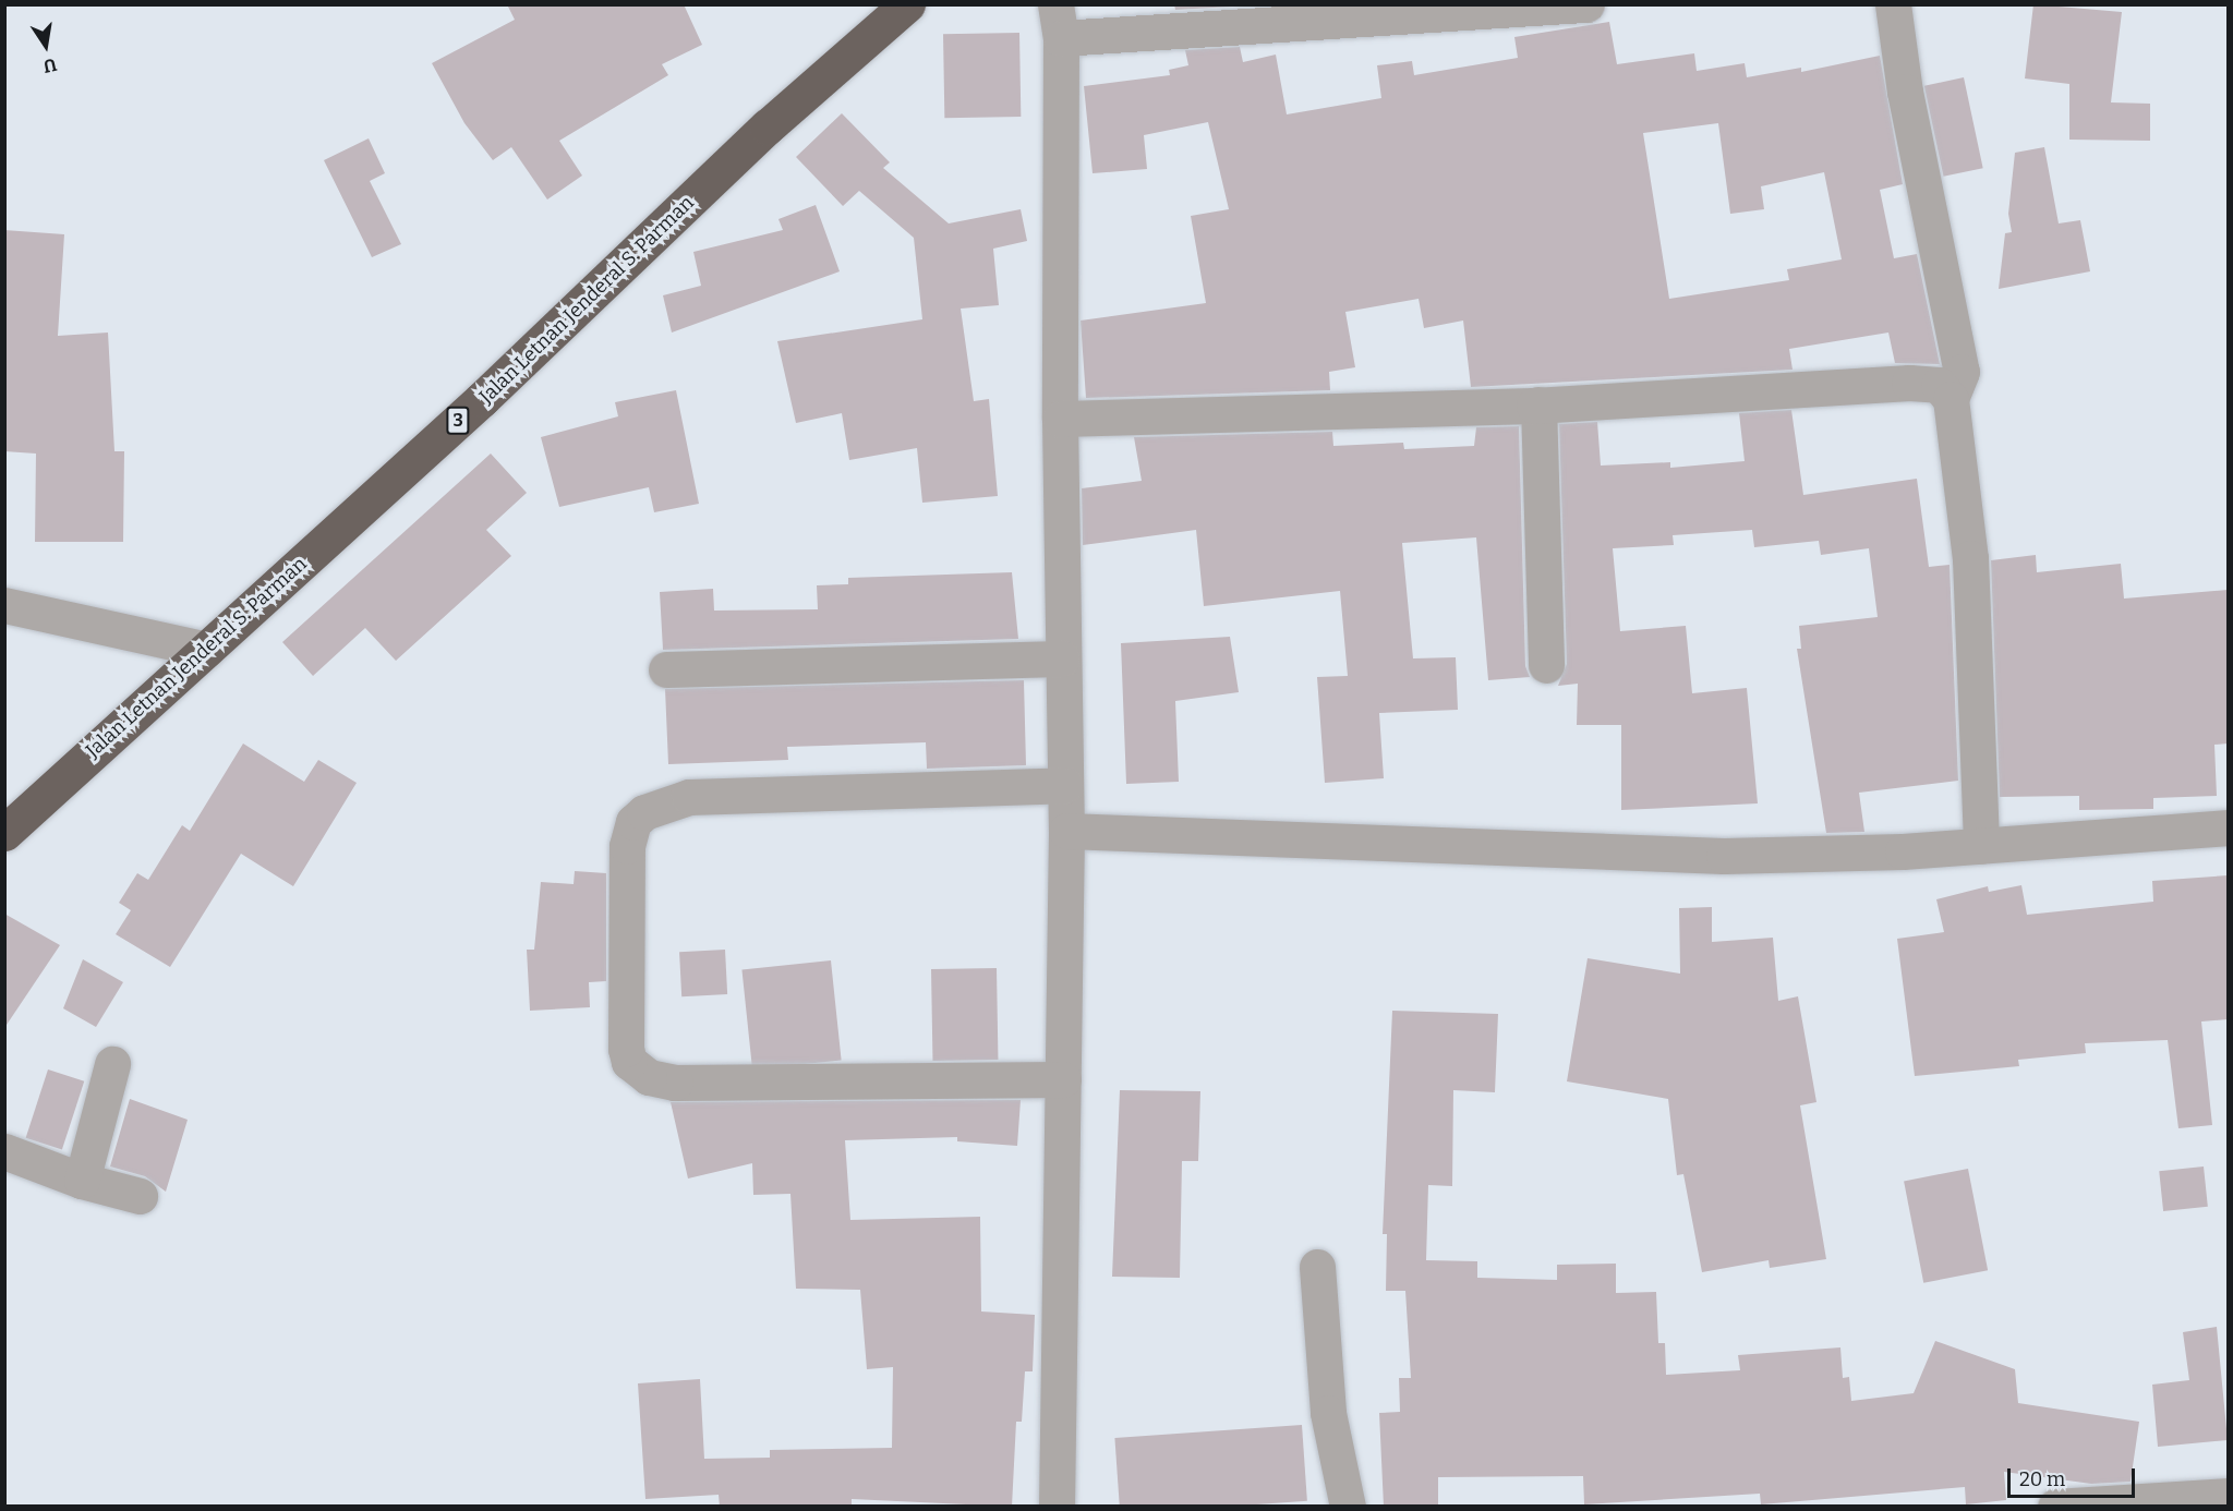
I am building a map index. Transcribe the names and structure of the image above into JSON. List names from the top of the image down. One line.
{"streets":{"highway":["Jalan Letnan Jenderal S. Parman","3"]},"scale_bar":"20 m","north":"bottom"}
